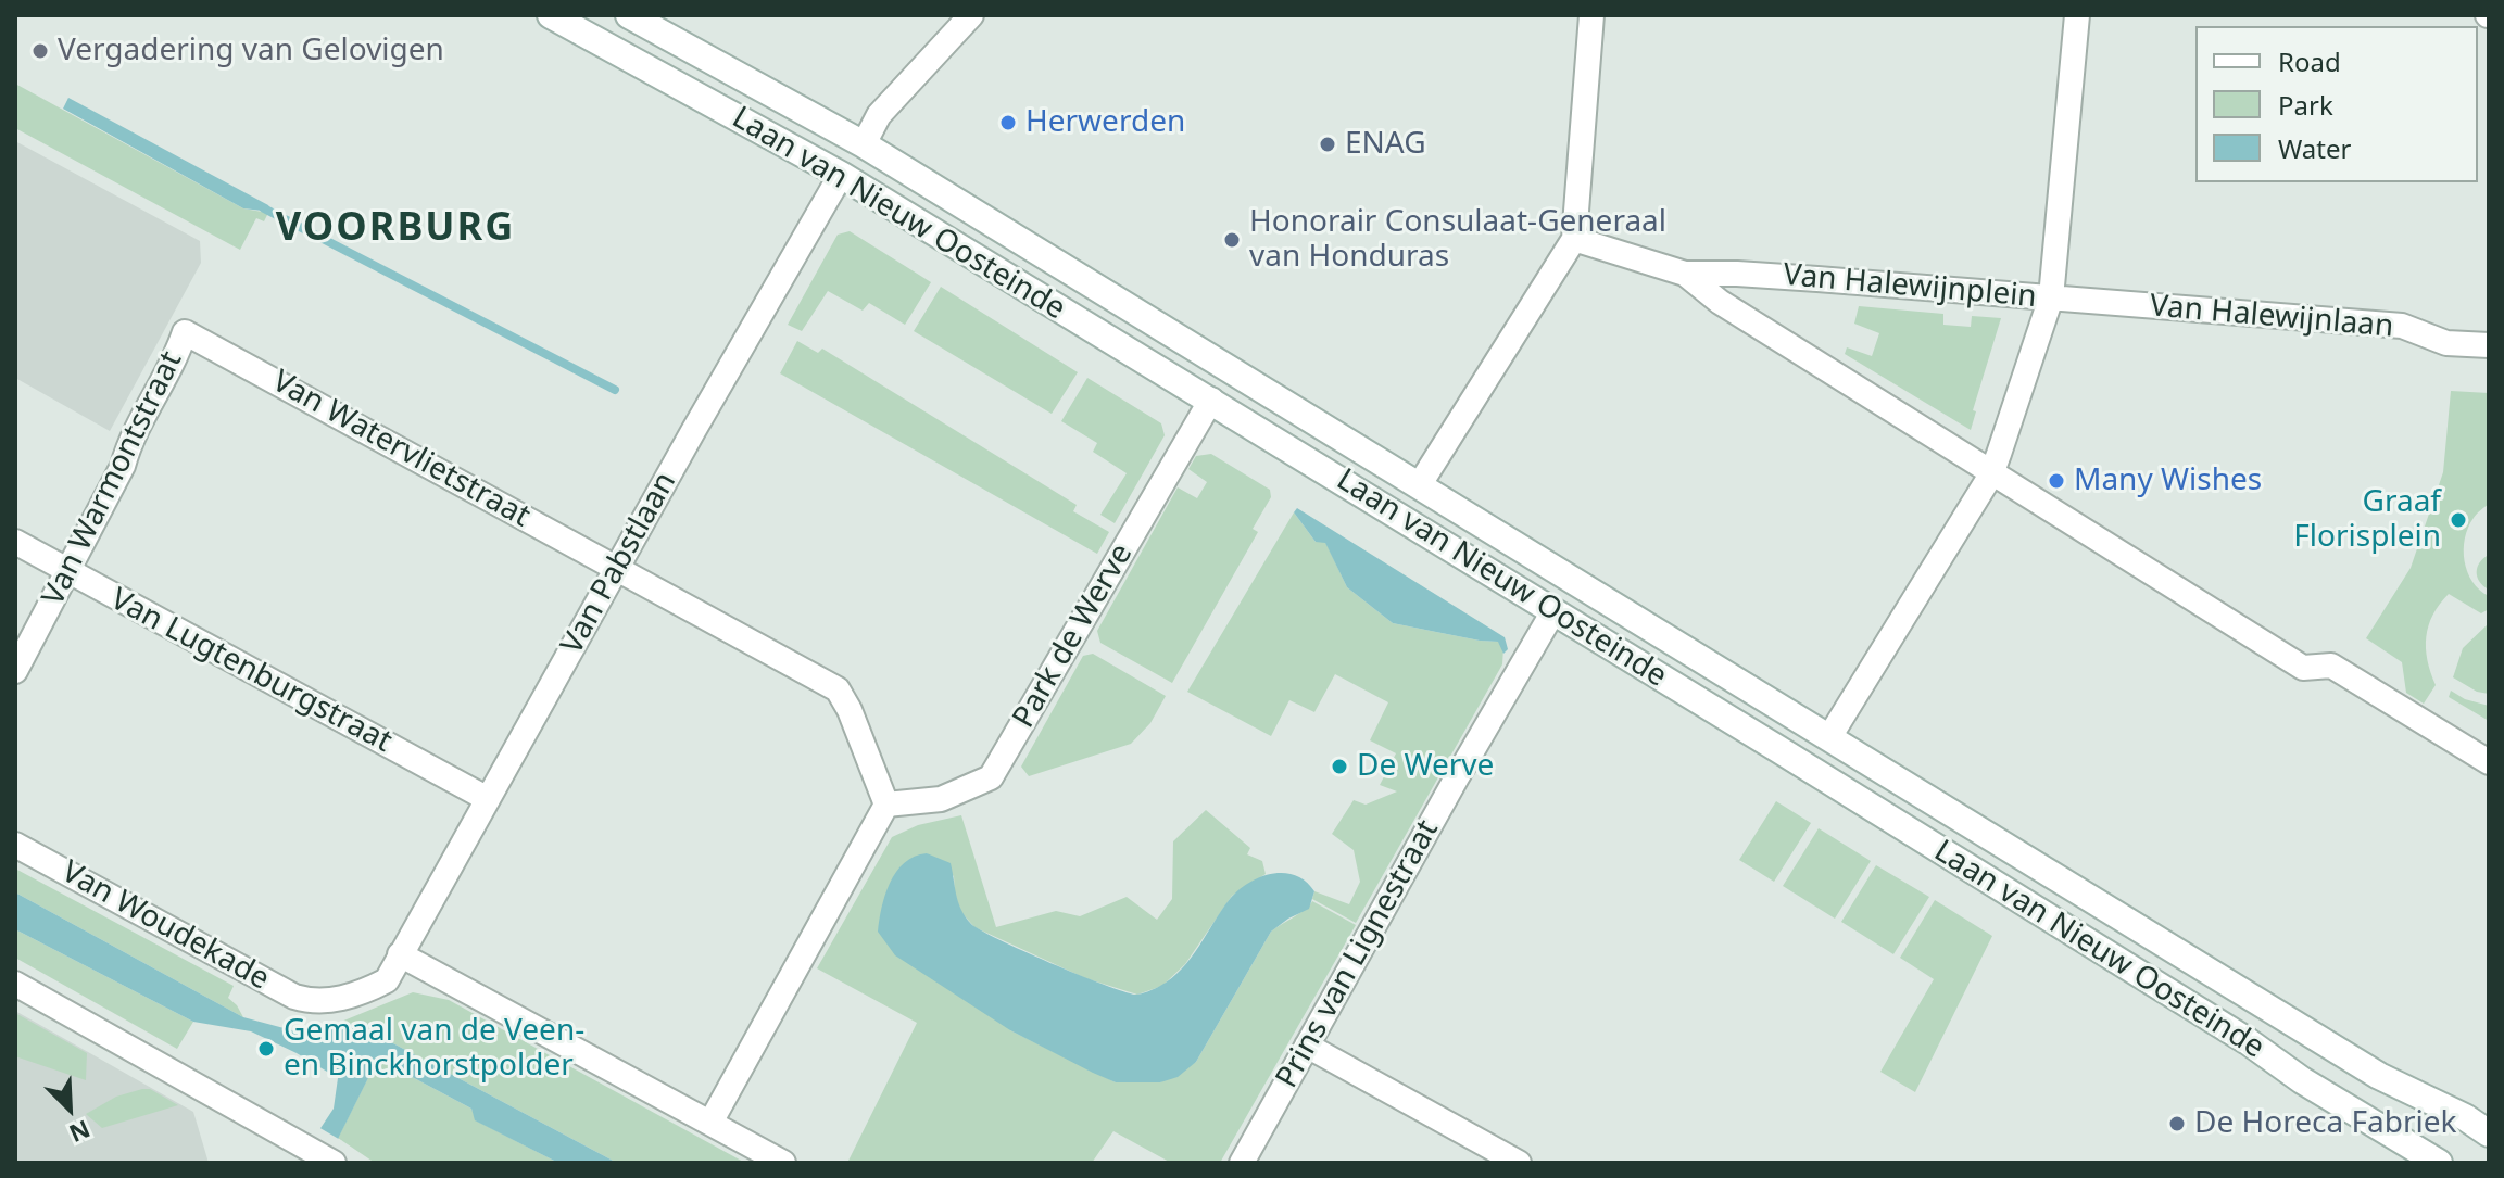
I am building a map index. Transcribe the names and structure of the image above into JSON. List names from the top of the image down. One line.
{"streets":{"main road":["Laan van Nieuw Oosteinde"],"street":["Van Halewijnplein","Van Halewijnlaan","Van Watervlietstraat","Van Warmontstraat","Van Pabstlaan","Park de Werve","Van Lugtenburgstraat","Van Woudekade","Prins van Lignestraat"]},"crossings":[["Laan van Nieuw Oosteinde","Van Pabstlaan"],["Laan van Nieuw Oosteinde","Park de Werve"],["Laan van Nieuw Oosteinde","Prins van Lignestraat"],["Van Halewijnplein","Van Halewijnlaan"],["Van Watervlietstraat","Van Warmontstraat"],["Van Watervlietstraat","Van Pabstlaan"],["Van Warmontstraat","Van Lugtenburgstraat"],["Van Pabstlaan","Van Lugtenburgstraat"],["Van Pabstlaan","Van Woudekade"]],"districts":["VOORBURG"],"places":["Vergadering van Gelovigen","Herwerden","ENAG","Honorair Consulaat-Generaal van Honduras","Many Wishes","Graaf Florisplein","De Werve","Gemaal van de Veen- en Binckhorstpolder","De Horeca Fabriek"],"legend":["Road","Park","Water"],"north":"bottom right"}
